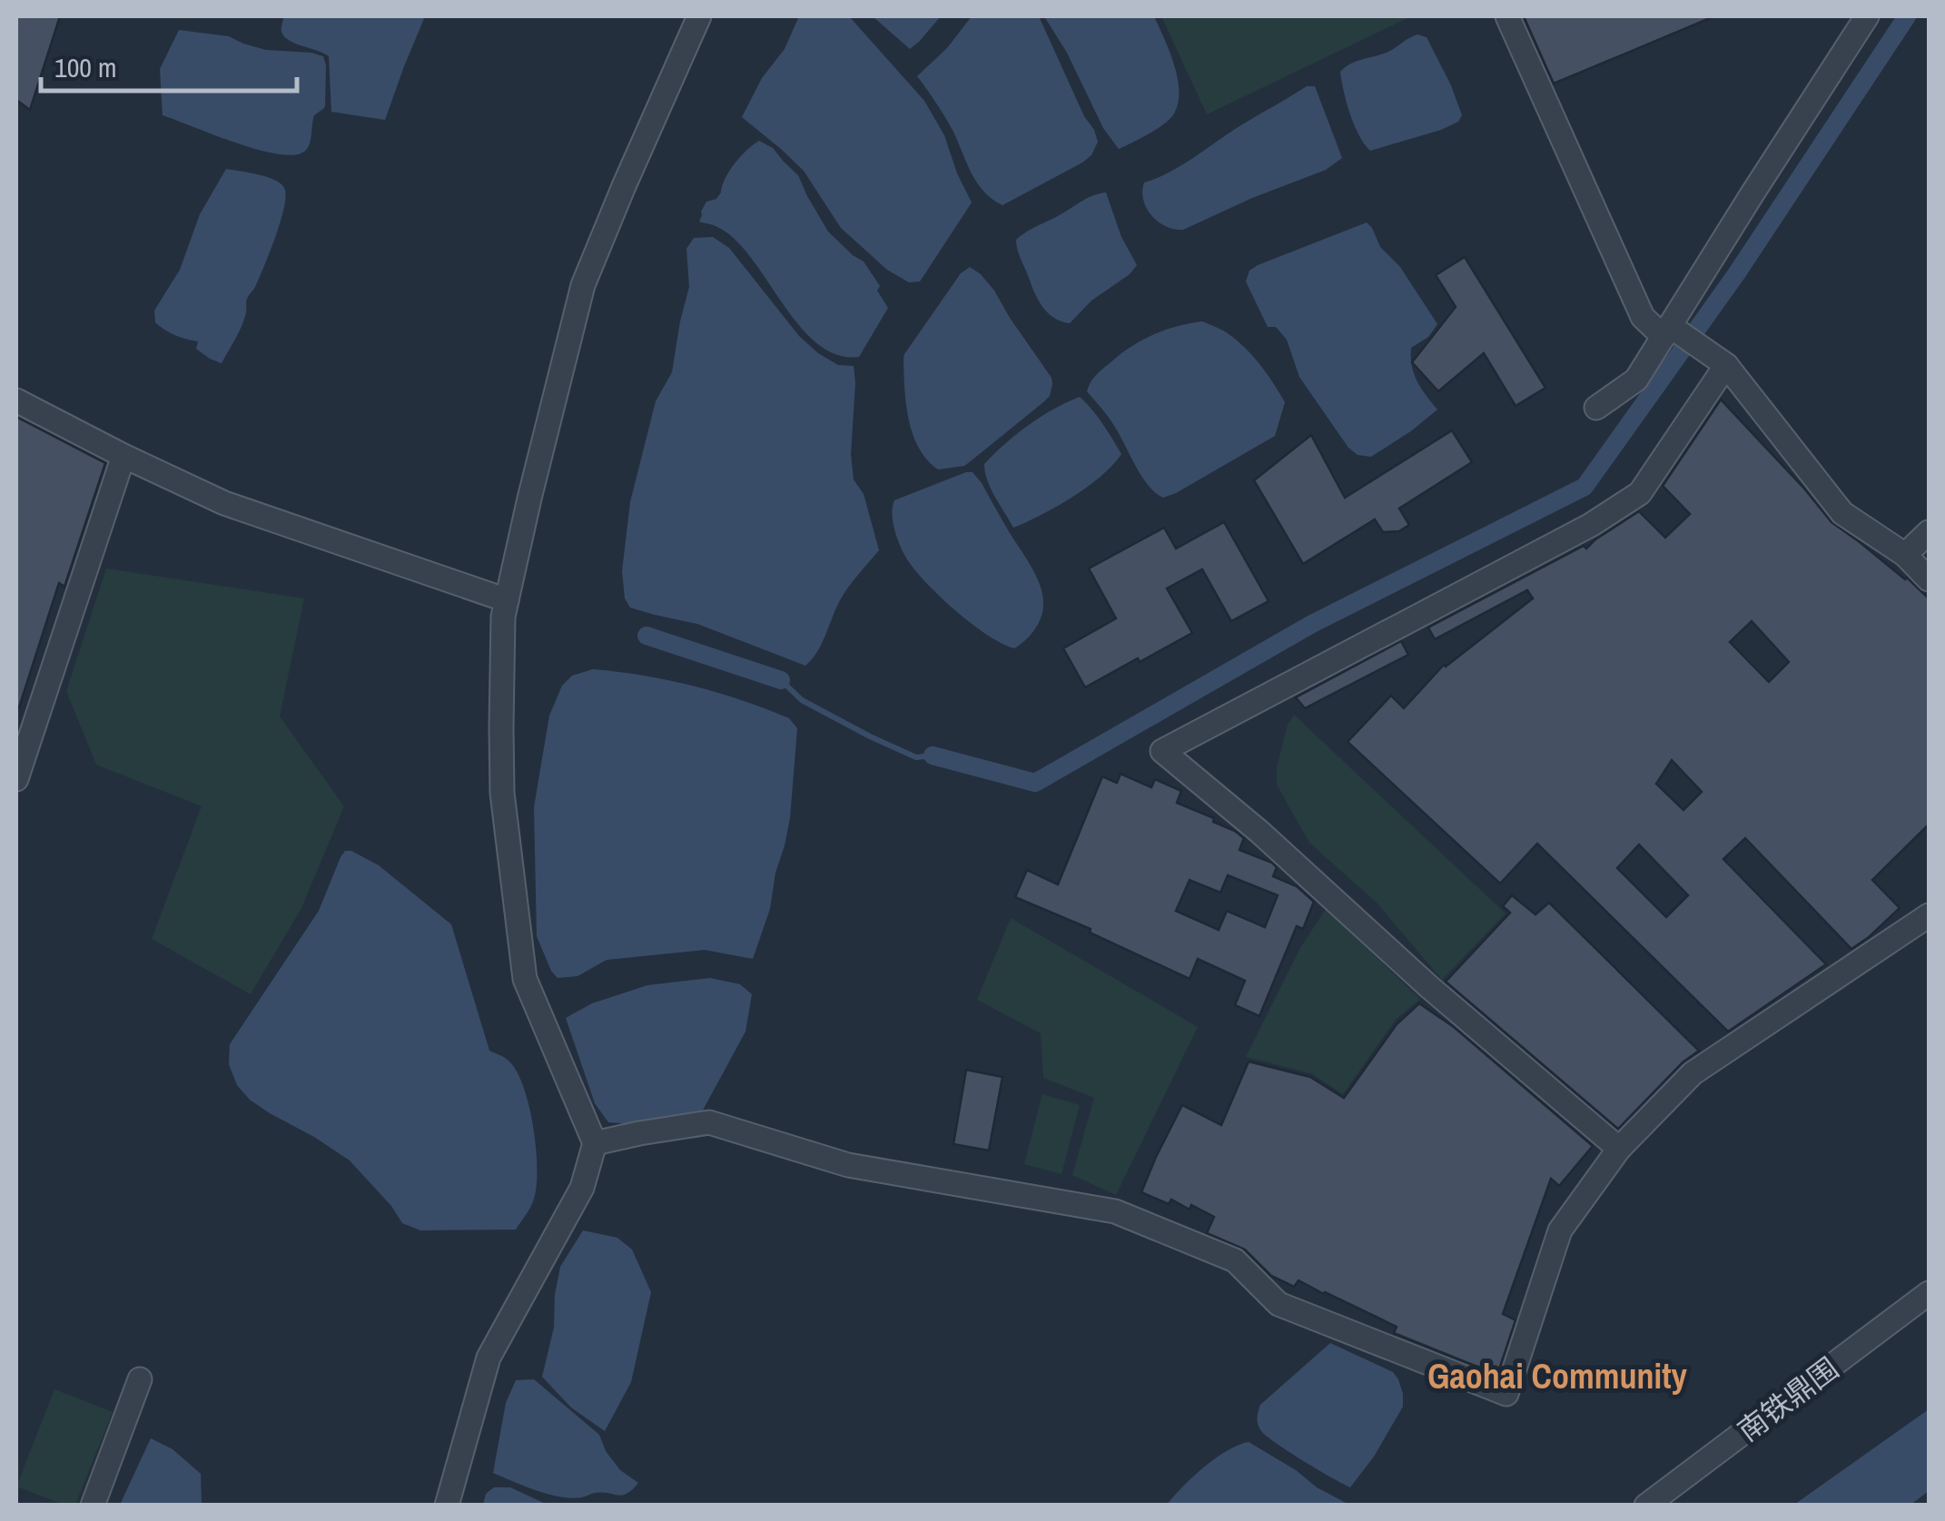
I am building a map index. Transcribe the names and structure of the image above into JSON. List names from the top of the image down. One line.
{"streets":{"street":["南铁鼎围"]},"districts":["Gaohai Community"],"scale_bar":"100 m"}
